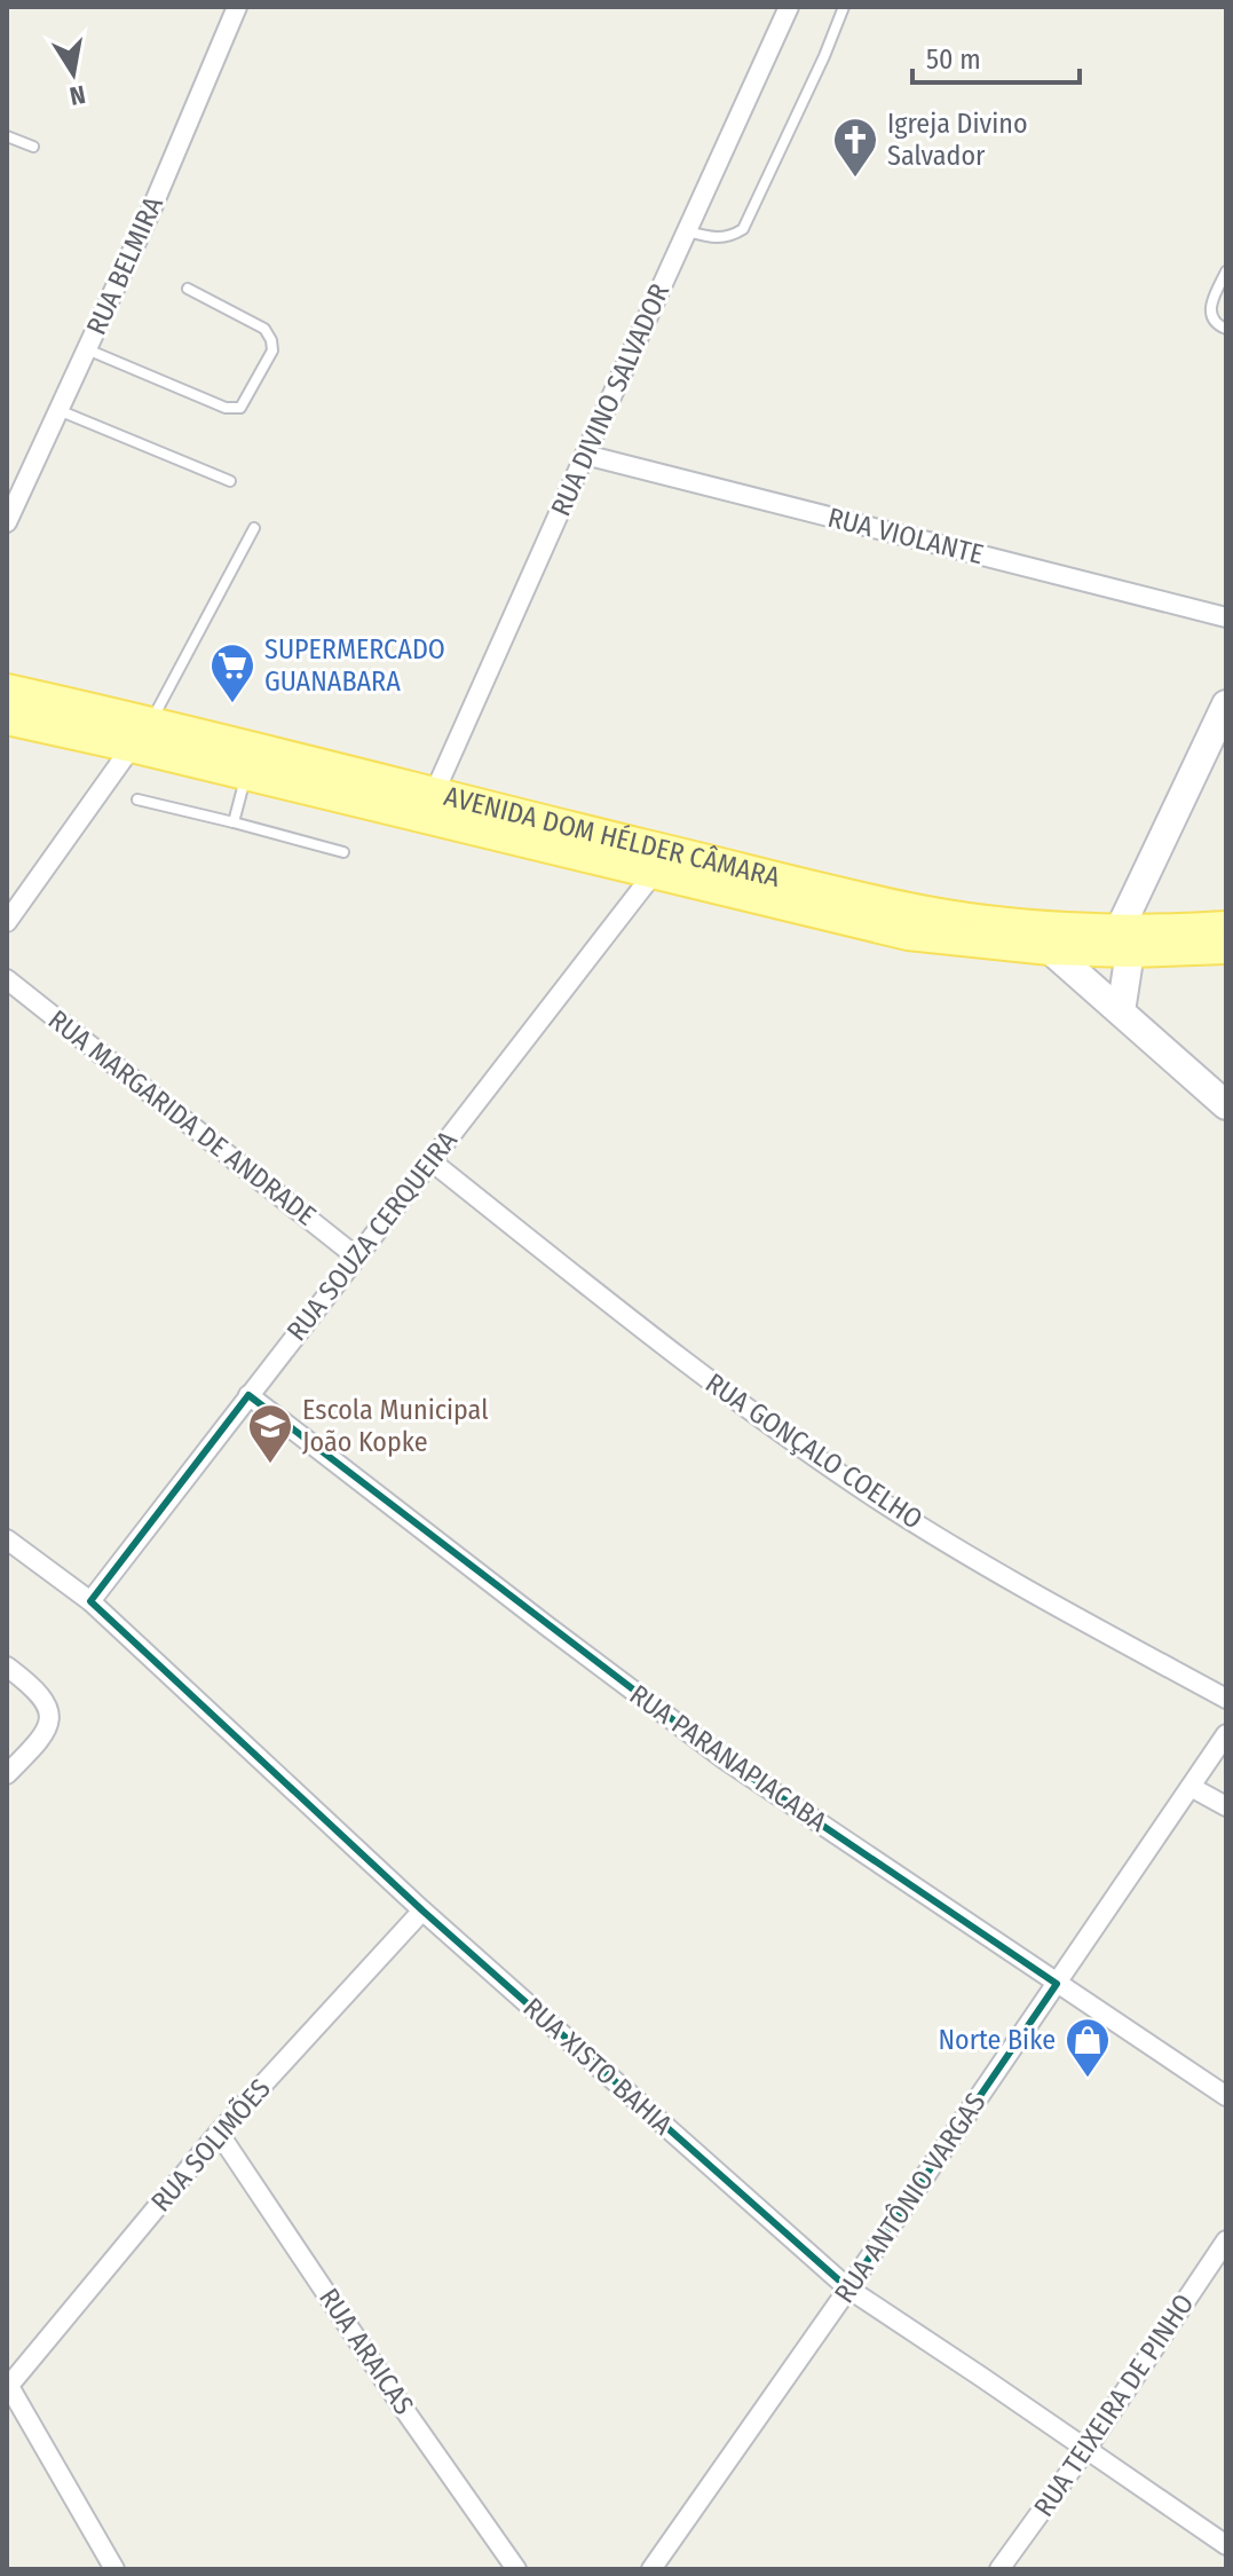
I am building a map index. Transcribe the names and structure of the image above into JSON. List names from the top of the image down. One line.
{"streets":{"main road":["AVENIDA DOM HÉLDER CÂMARA"],"street":["RUA BELMIRA","RUA DIVINO SALVADOR","RUA VIOLANTE","RUA MARGARIDA DE ANDRADE","RUA SOUZA CERQUEIRA","RUA GONÇALO COELHO","RUA PARANAPIACABA","RUA XISTO BAHIA","RUA SOLIMÕES","RUA ANTÔNIO VARGAS","RUA ARAICAS","RUA TEIXEIRA DE PINHO"]},"crossings":[["RUA DIVINO SALVADOR","RUA VIOLANTE"],["RUA DIVINO SALVADOR","AVENIDA DOM HÉLDER CÂMARA"],["AVENIDA DOM HÉLDER CÂMARA","RUA SOUZA CERQUEIRA"],["RUA MARGARIDA DE ANDRADE","RUA SOUZA CERQUEIRA"],["RUA SOUZA CERQUEIRA","RUA GONÇALO COELHO"],["RUA SOUZA CERQUEIRA","RUA PARANAPIACABA"],["RUA SOUZA CERQUEIRA","RUA XISTO BAHIA"],["RUA PARANAPIACABA","RUA ANTÔNIO VARGAS"],["RUA XISTO BAHIA","RUA SOLIMÕES"],["RUA XISTO BAHIA","RUA ANTÔNIO VARGAS"],["RUA XISTO BAHIA","RUA TEIXEIRA DE PINHO"],["RUA SOLIMÕES","RUA ARAICAS"]],"places":{"church":["Igreja Divino Salvador"],"supermarket":["SUPERMERCADO GUANABARA"],"school or university":["Escola Municipal João Kopke"],"shop":["Norte Bike"]},"scale_bar":"50 m","north":"bottom"}
